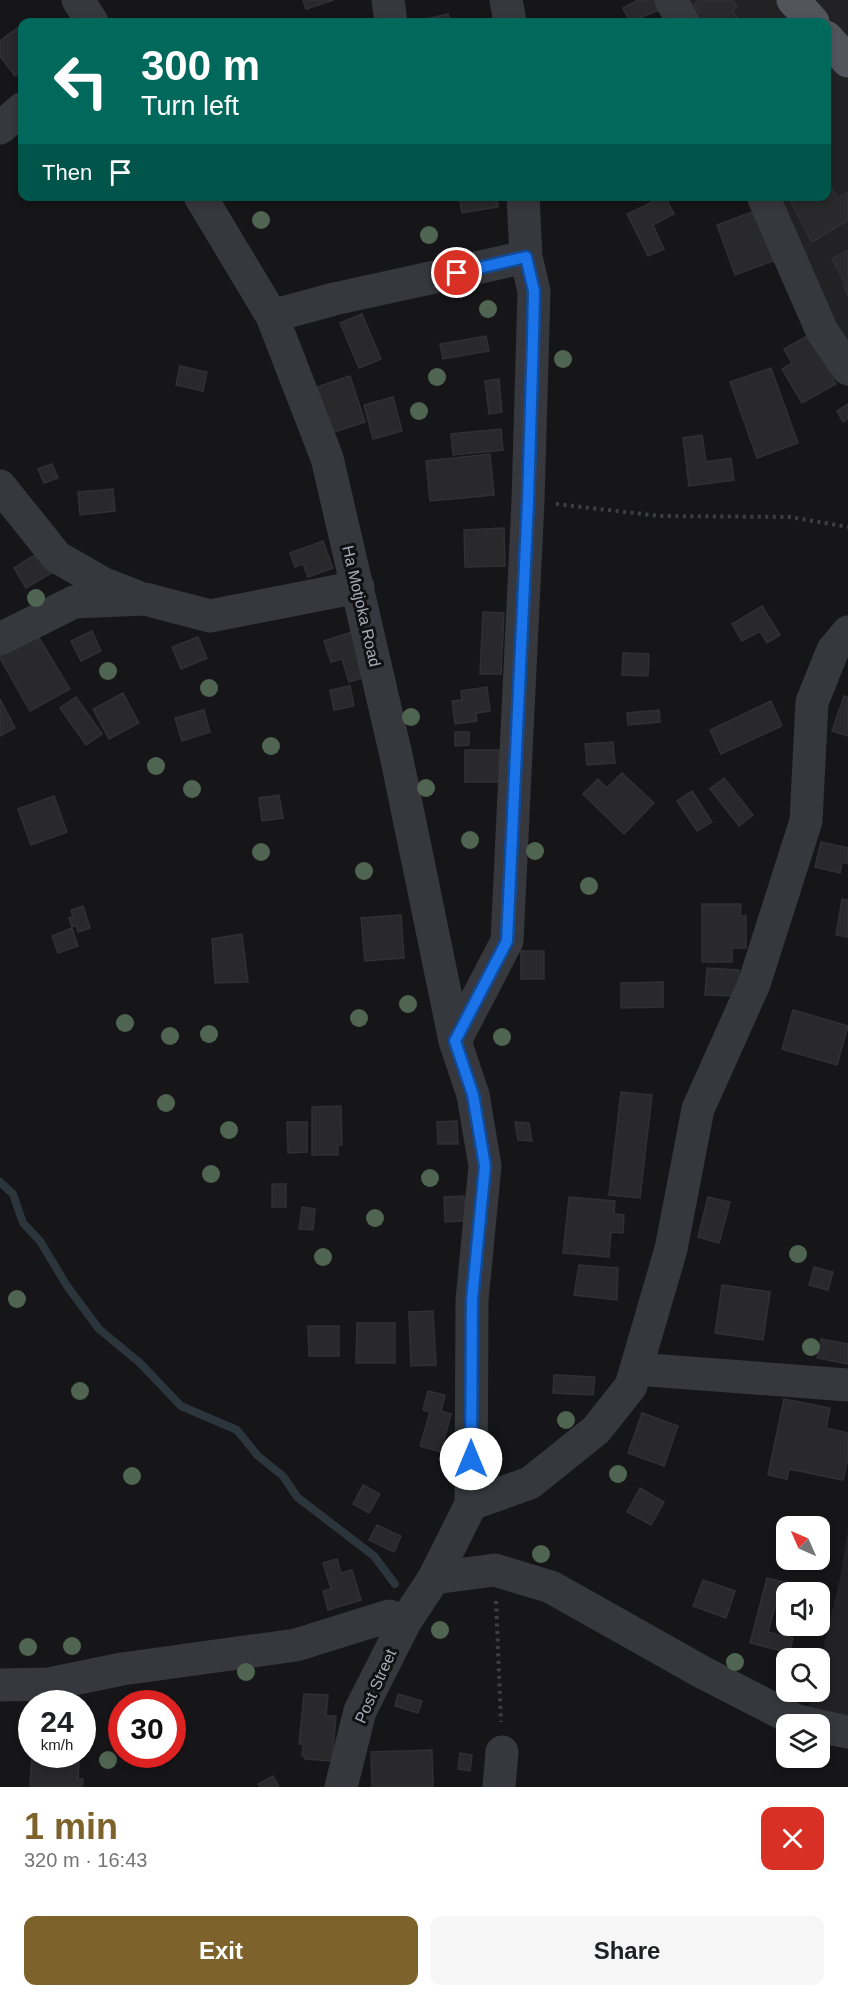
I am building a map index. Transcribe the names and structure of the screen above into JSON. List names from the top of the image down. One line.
{"streets":{"street":["Ha Motjoka Road","Post Street"]},"crossings":[["Ha Motjoka Road","Post Street"]],"north":"top left","page":{"turn":["300 m","Turn left"],"then":"Then","speed":"24 km/h","limit":"30","heading":["1 min","320 m · 16:43"],"buttons":["Exit","Share"]}}
